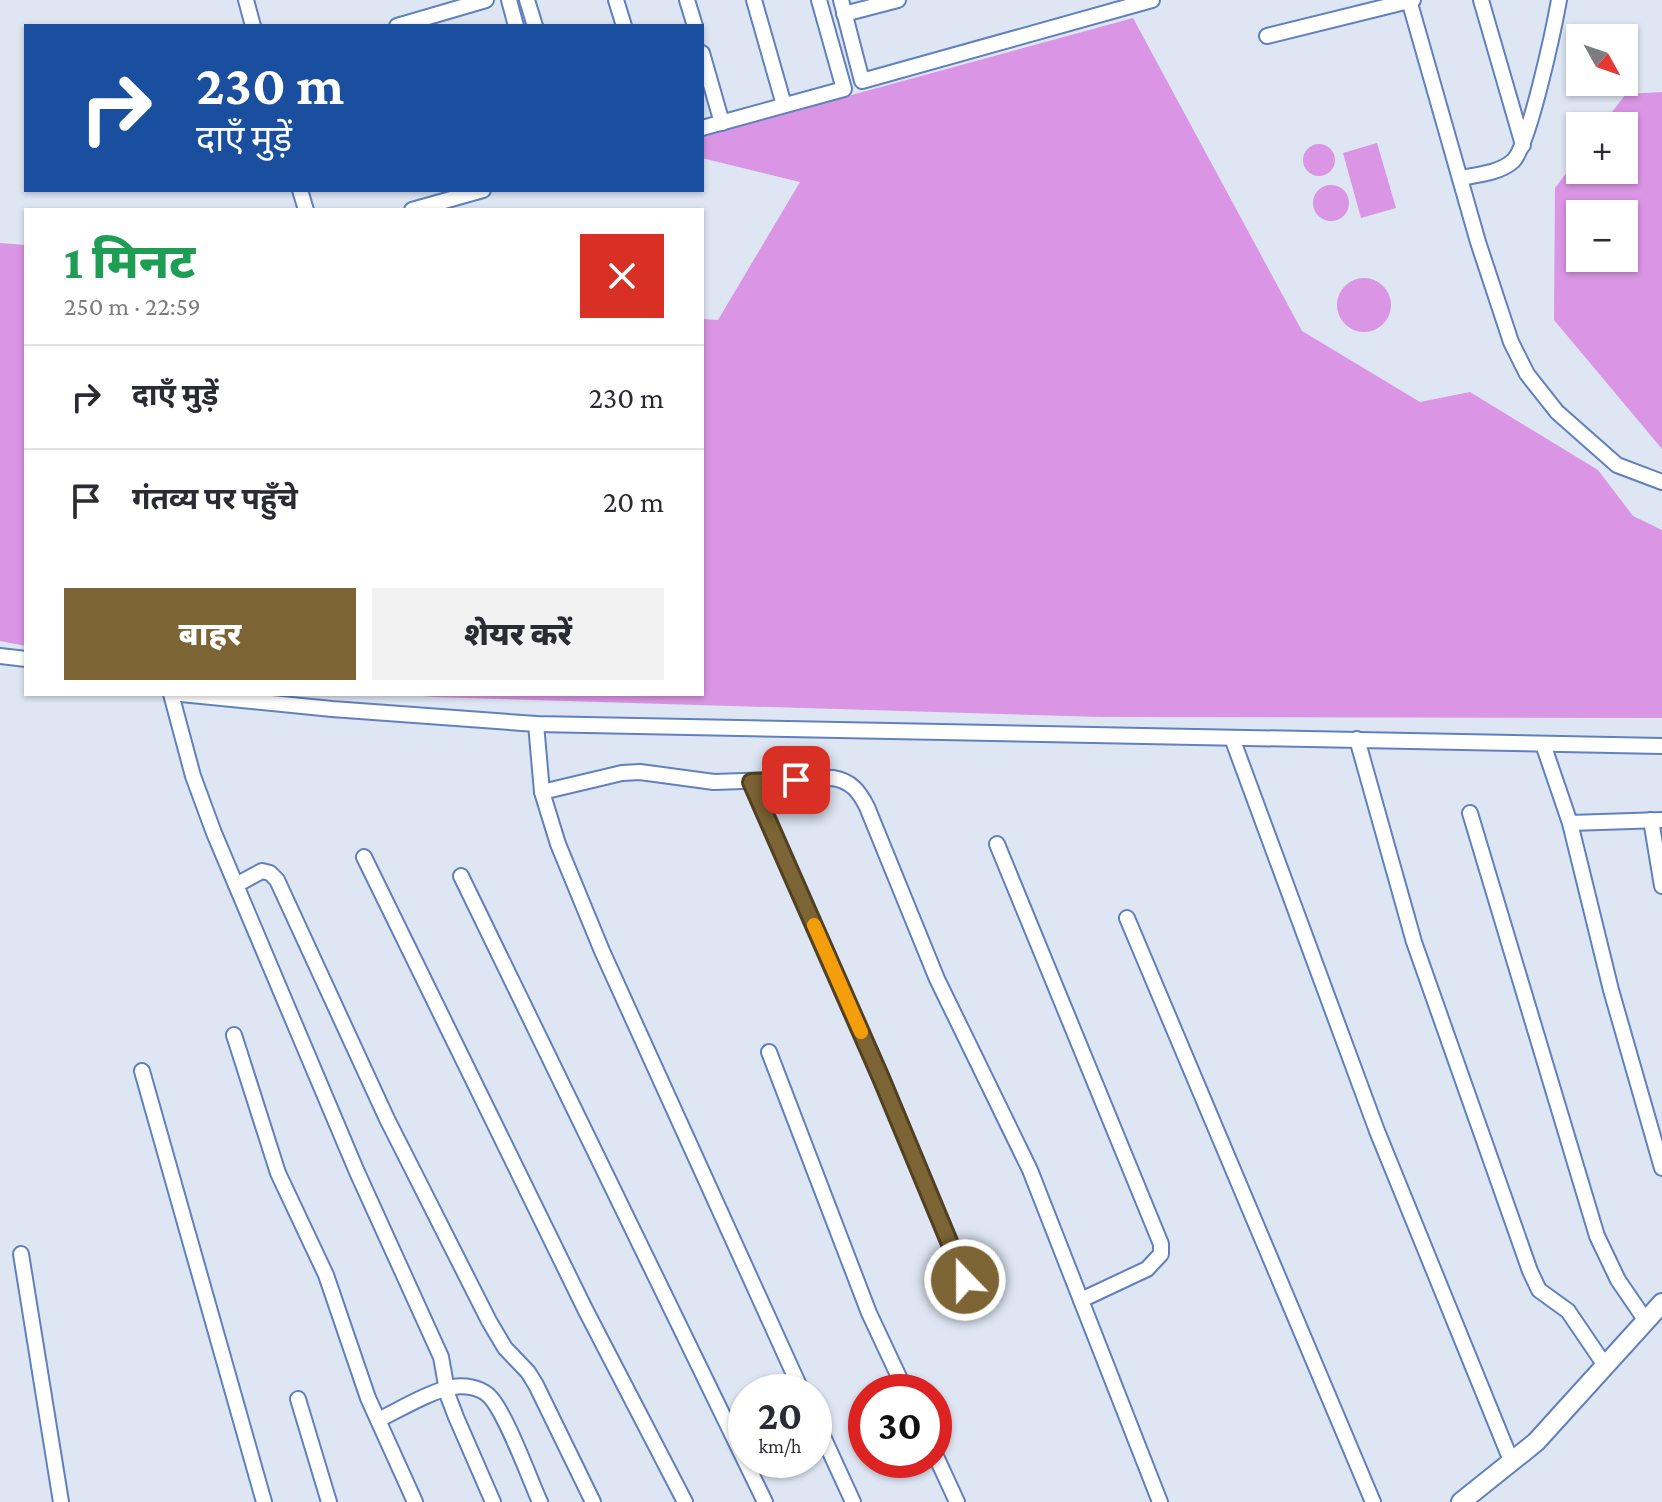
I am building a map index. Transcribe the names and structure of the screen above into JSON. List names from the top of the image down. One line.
{"north":"bottom right","page":{"map_buttons":["+","−"],"turn":["230 m","दाएँ मुड़ें"],"heading":["1 मिनट","250 m · 22:59"],"list":[{"name":"दाएँ मुड़ें","value":"230 m"},{"name":"गंतव्य पर पहुँचे","value":"20 m"}],"buttons":["बाहर","शेयर करें"],"speed":"20 km/h","limit":"30"}}
